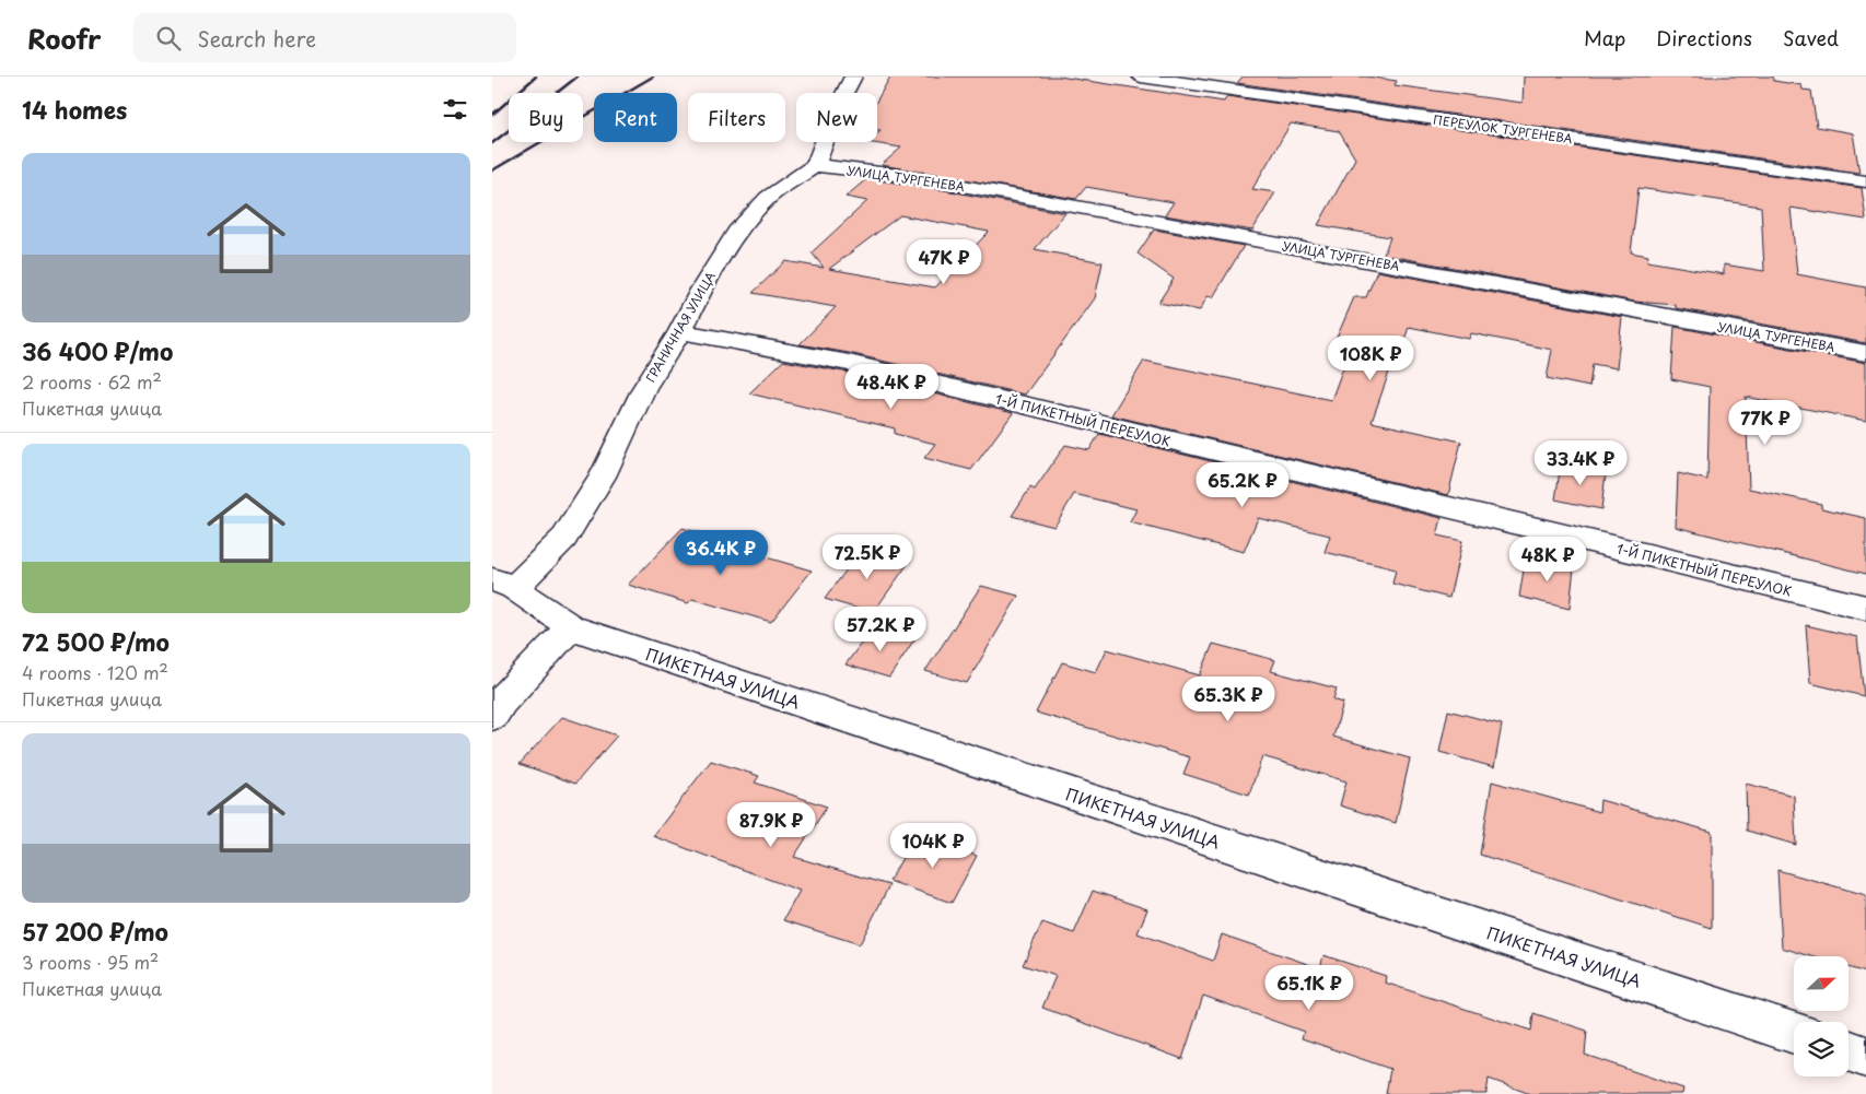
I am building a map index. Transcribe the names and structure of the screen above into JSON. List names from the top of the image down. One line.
{"streets":{"street":["ПЕРЕУЛОК ТУРГЕНЕВА","УЛИЦА ТУРГЕНЕВА","ГРАНИЧНАЯ УЛИЦА","1-Й ПИКЕТНЫЙ ПЕРЕУЛОК","ПИКЕТНАЯ УЛИЦА"]},"crossings":[["УЛИЦА ТУРГЕНЕВА","ГРАНИЧНАЯ УЛИЦА"],["ГРАНИЧНАЯ УЛИЦА","1-Й ПИКЕТНЫЙ ПЕРЕУЛОК"],["ГРАНИЧНАЯ УЛИЦА","ПИКЕТНАЯ УЛИЦА"]],"north":"right","page":{"header":"Roofr","search":"Search here","nav":["Map","Directions","Saved"],"heading":"14 homes","chip":["Buy","Rent","Filters","New"],"list":[{"name":"36 400 ₽/mo","note":"2 rooms · 62 m² · Пикетная улица"},{"name":"72 500 ₽/mo","note":"4 rooms · 120 m² · Пикетная улица"},{"name":"57 200 ₽/mo","note":"3 rooms · 95 m² · Пикетная улица"}],"price":["47K ₽","108K ₽","48.4K ₽","77K ₽","33.4K ₽","65.2K ₽","36.4K ₽","72.5K ₽","48K ₽","57.2K ₽","65.3K ₽","87.9K ₽","104K ₽","65.1K ₽"]}}
